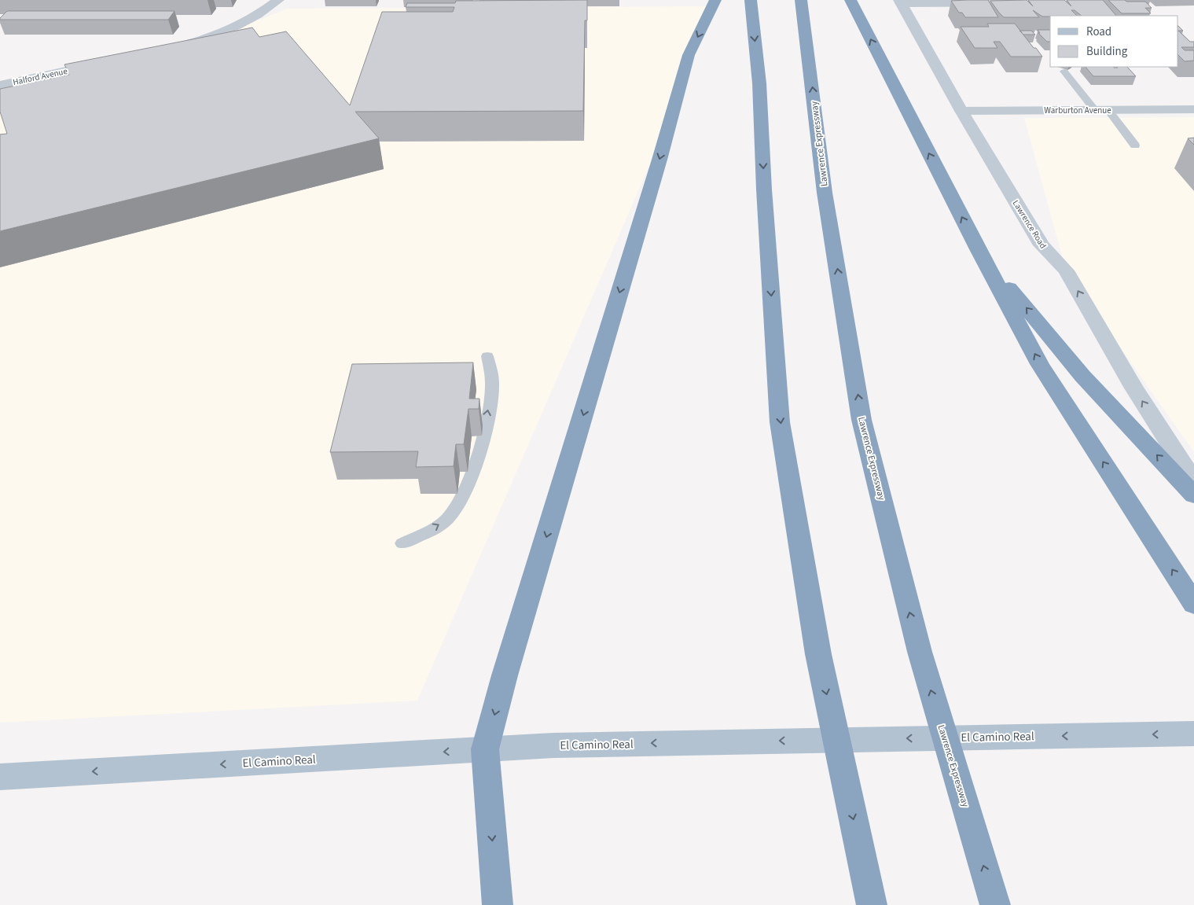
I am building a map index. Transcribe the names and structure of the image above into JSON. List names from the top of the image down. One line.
{"streets":{"highway":["Lawrence Expressway"],"main road":["El Camino Real"],"street":["Halford Avenue","Warburton Avenue","Lawrence Road"]},"crossings":[["Warburton Avenue","Lawrence Road"]],"one_way":["Lawrence Road","El Camino Real"],"legend":["Road","Building"]}
